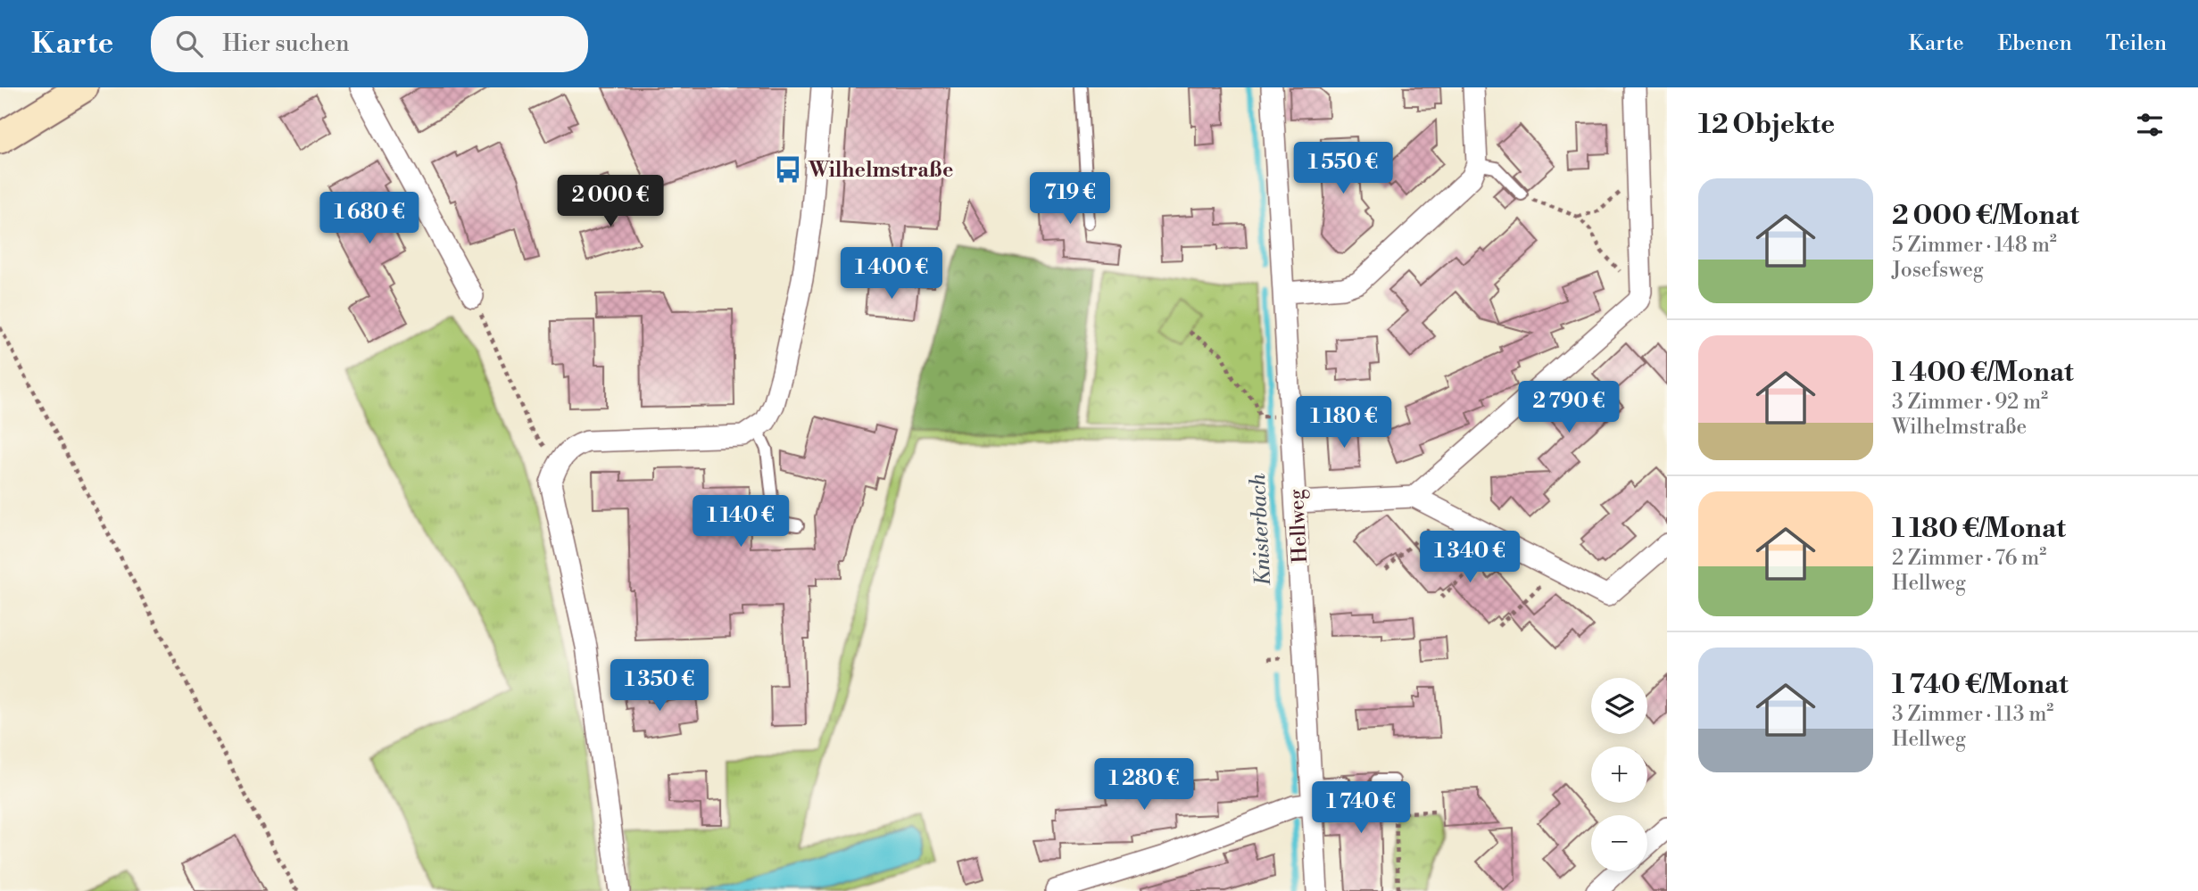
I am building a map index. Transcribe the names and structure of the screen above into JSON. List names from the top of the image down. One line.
{"streets":{"street":["Hellweg"]},"water":["Knisterbach"],"places":{"bus stop":["Wilhelmstraße"]},"page":{"header":"Karte","search":"Hier suchen","nav":["Karte","Ebenen","Teilen"],"heading":"12 Objekte","price":["1 550 €","719 €","2 000 €","1 680 €","1 400 €","2 790 €","1 180 €","1 140 €","1 340 €","1 350 €","1 280 €","1 740 €"],"list":[{"name":"2 000 €/Monat","note":"5 Zimmer · 148 m² · Josefsweg"},{"name":"1 400 €/Monat","note":"3 Zimmer · 92 m² · Wilhelmstraße"},{"name":"1 180 €/Monat","note":"2 Zimmer · 76 m² · Hellweg"},{"name":"1 740 €/Monat","note":"3 Zimmer · 113 m² · Hellweg"}],"map_buttons":["+","−"]}}
